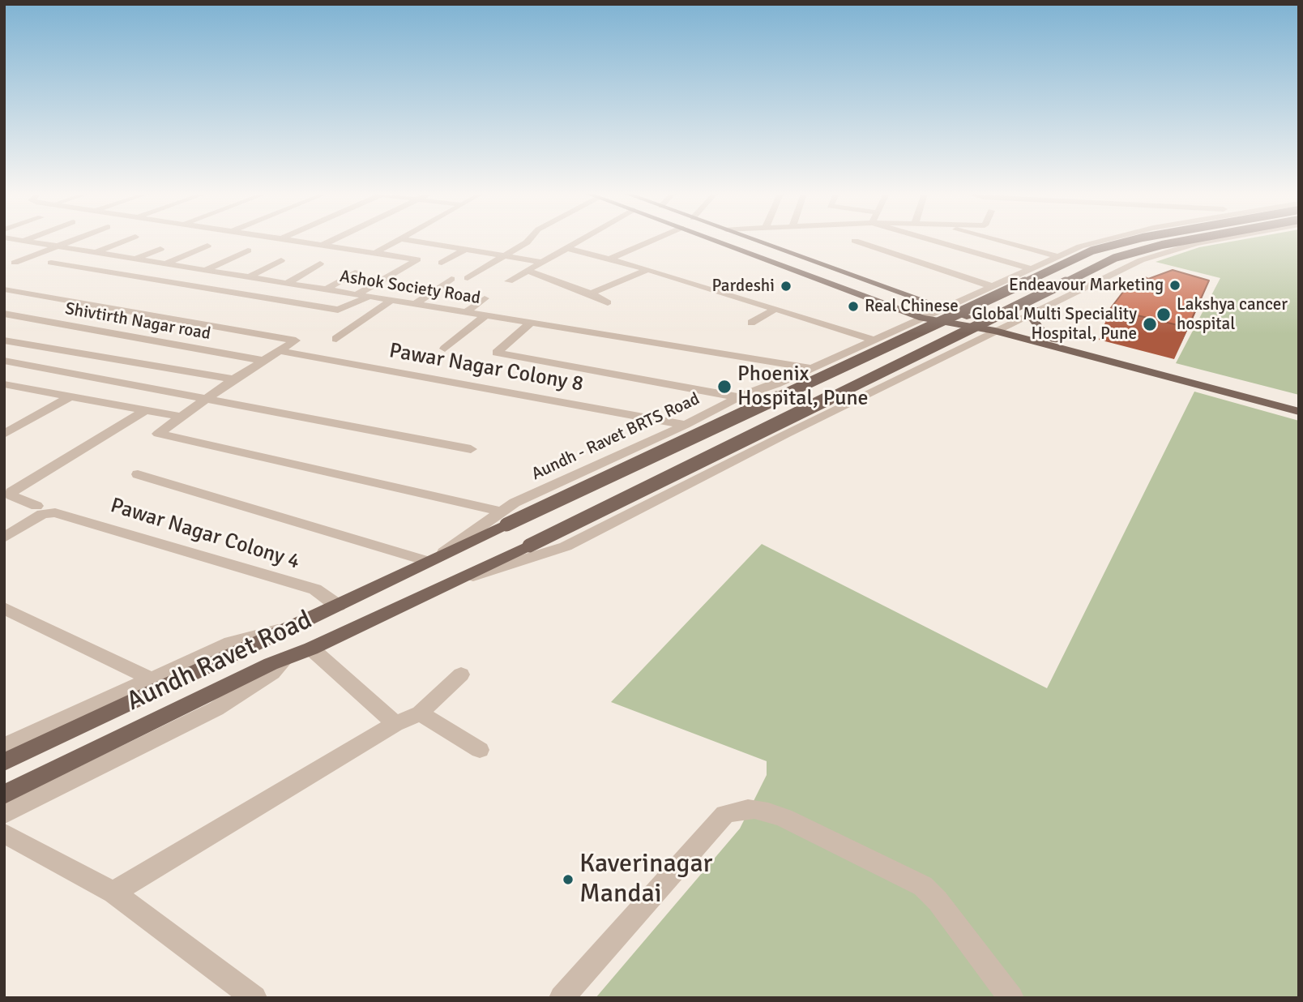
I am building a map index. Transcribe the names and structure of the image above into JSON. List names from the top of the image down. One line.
{"streets":{"main road":["Aundh Ravet Road"],"street":["Ashok Society Road","Shivtirth Nagar road","Pawar Nagar Colony 8","Aundh - Ravet BRTS Road","Pawar Nagar Colony 4"]},"crossings":[["Ashok Society Road","Aundh - Ravet BRTS Road"],["Pawar Nagar Colony 8","Aundh - Ravet BRTS Road"],["Aundh - Ravet BRTS Road","Aundh Ravet Road"],["Pawar Nagar Colony 4","Aundh Ravet Road"]],"places":["Endeavour Marketing","Pardeshi","Real Chinese","Lakshya cancer hospital","Global Multi Speciality Hospital, Pune","Phoenix Hospital, Pune","Kaverinagar Mandai"]}
